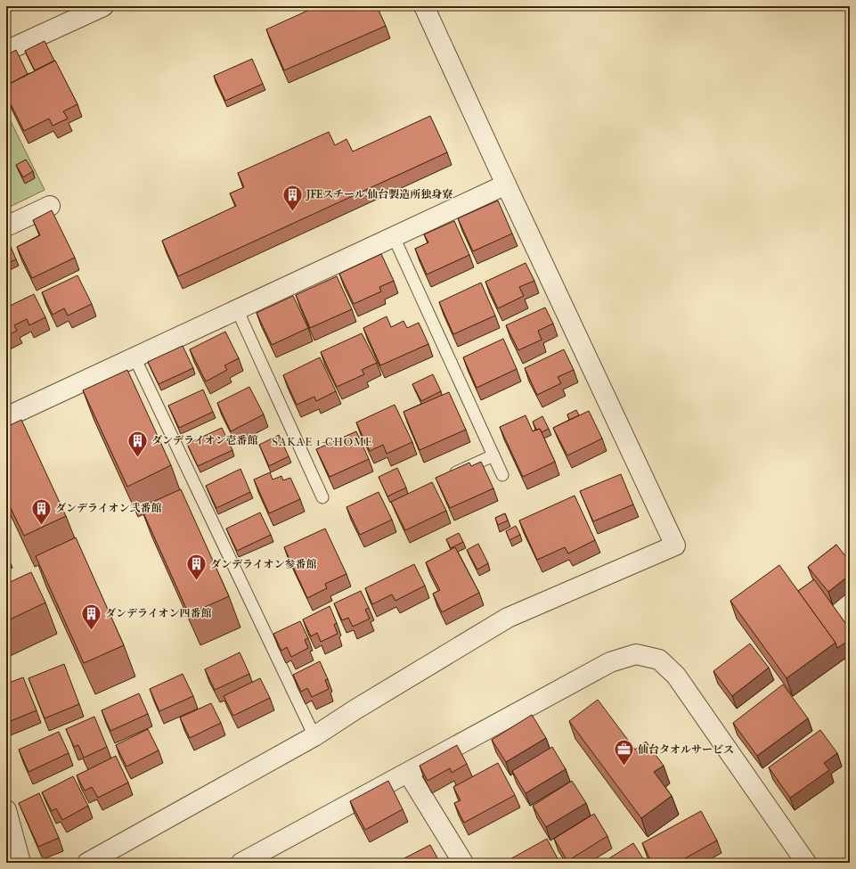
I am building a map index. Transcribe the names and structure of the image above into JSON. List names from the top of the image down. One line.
{"districts":["SAKAE 1-CHOME"],"places":{"building":["JFEスチール 仙台製造所独身寮","ダンデライオン壱番館","ダンデライオン弐番館","ダンデライオン参番館","ダンデライオン四番館"],"office":["仙台タオルサービス"]}}
